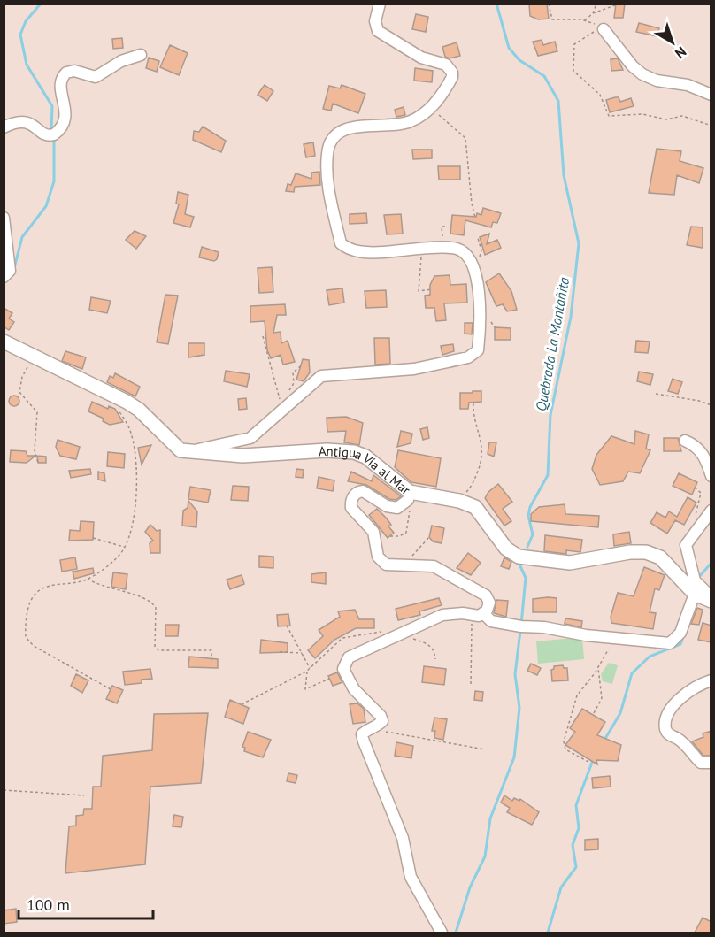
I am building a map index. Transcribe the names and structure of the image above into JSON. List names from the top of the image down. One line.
{"streets":{"main road":["Antigua Vía al Mar"]},"water":["Quebrada La Montañita"],"scale_bar":"100 m","north":"bottom right"}
